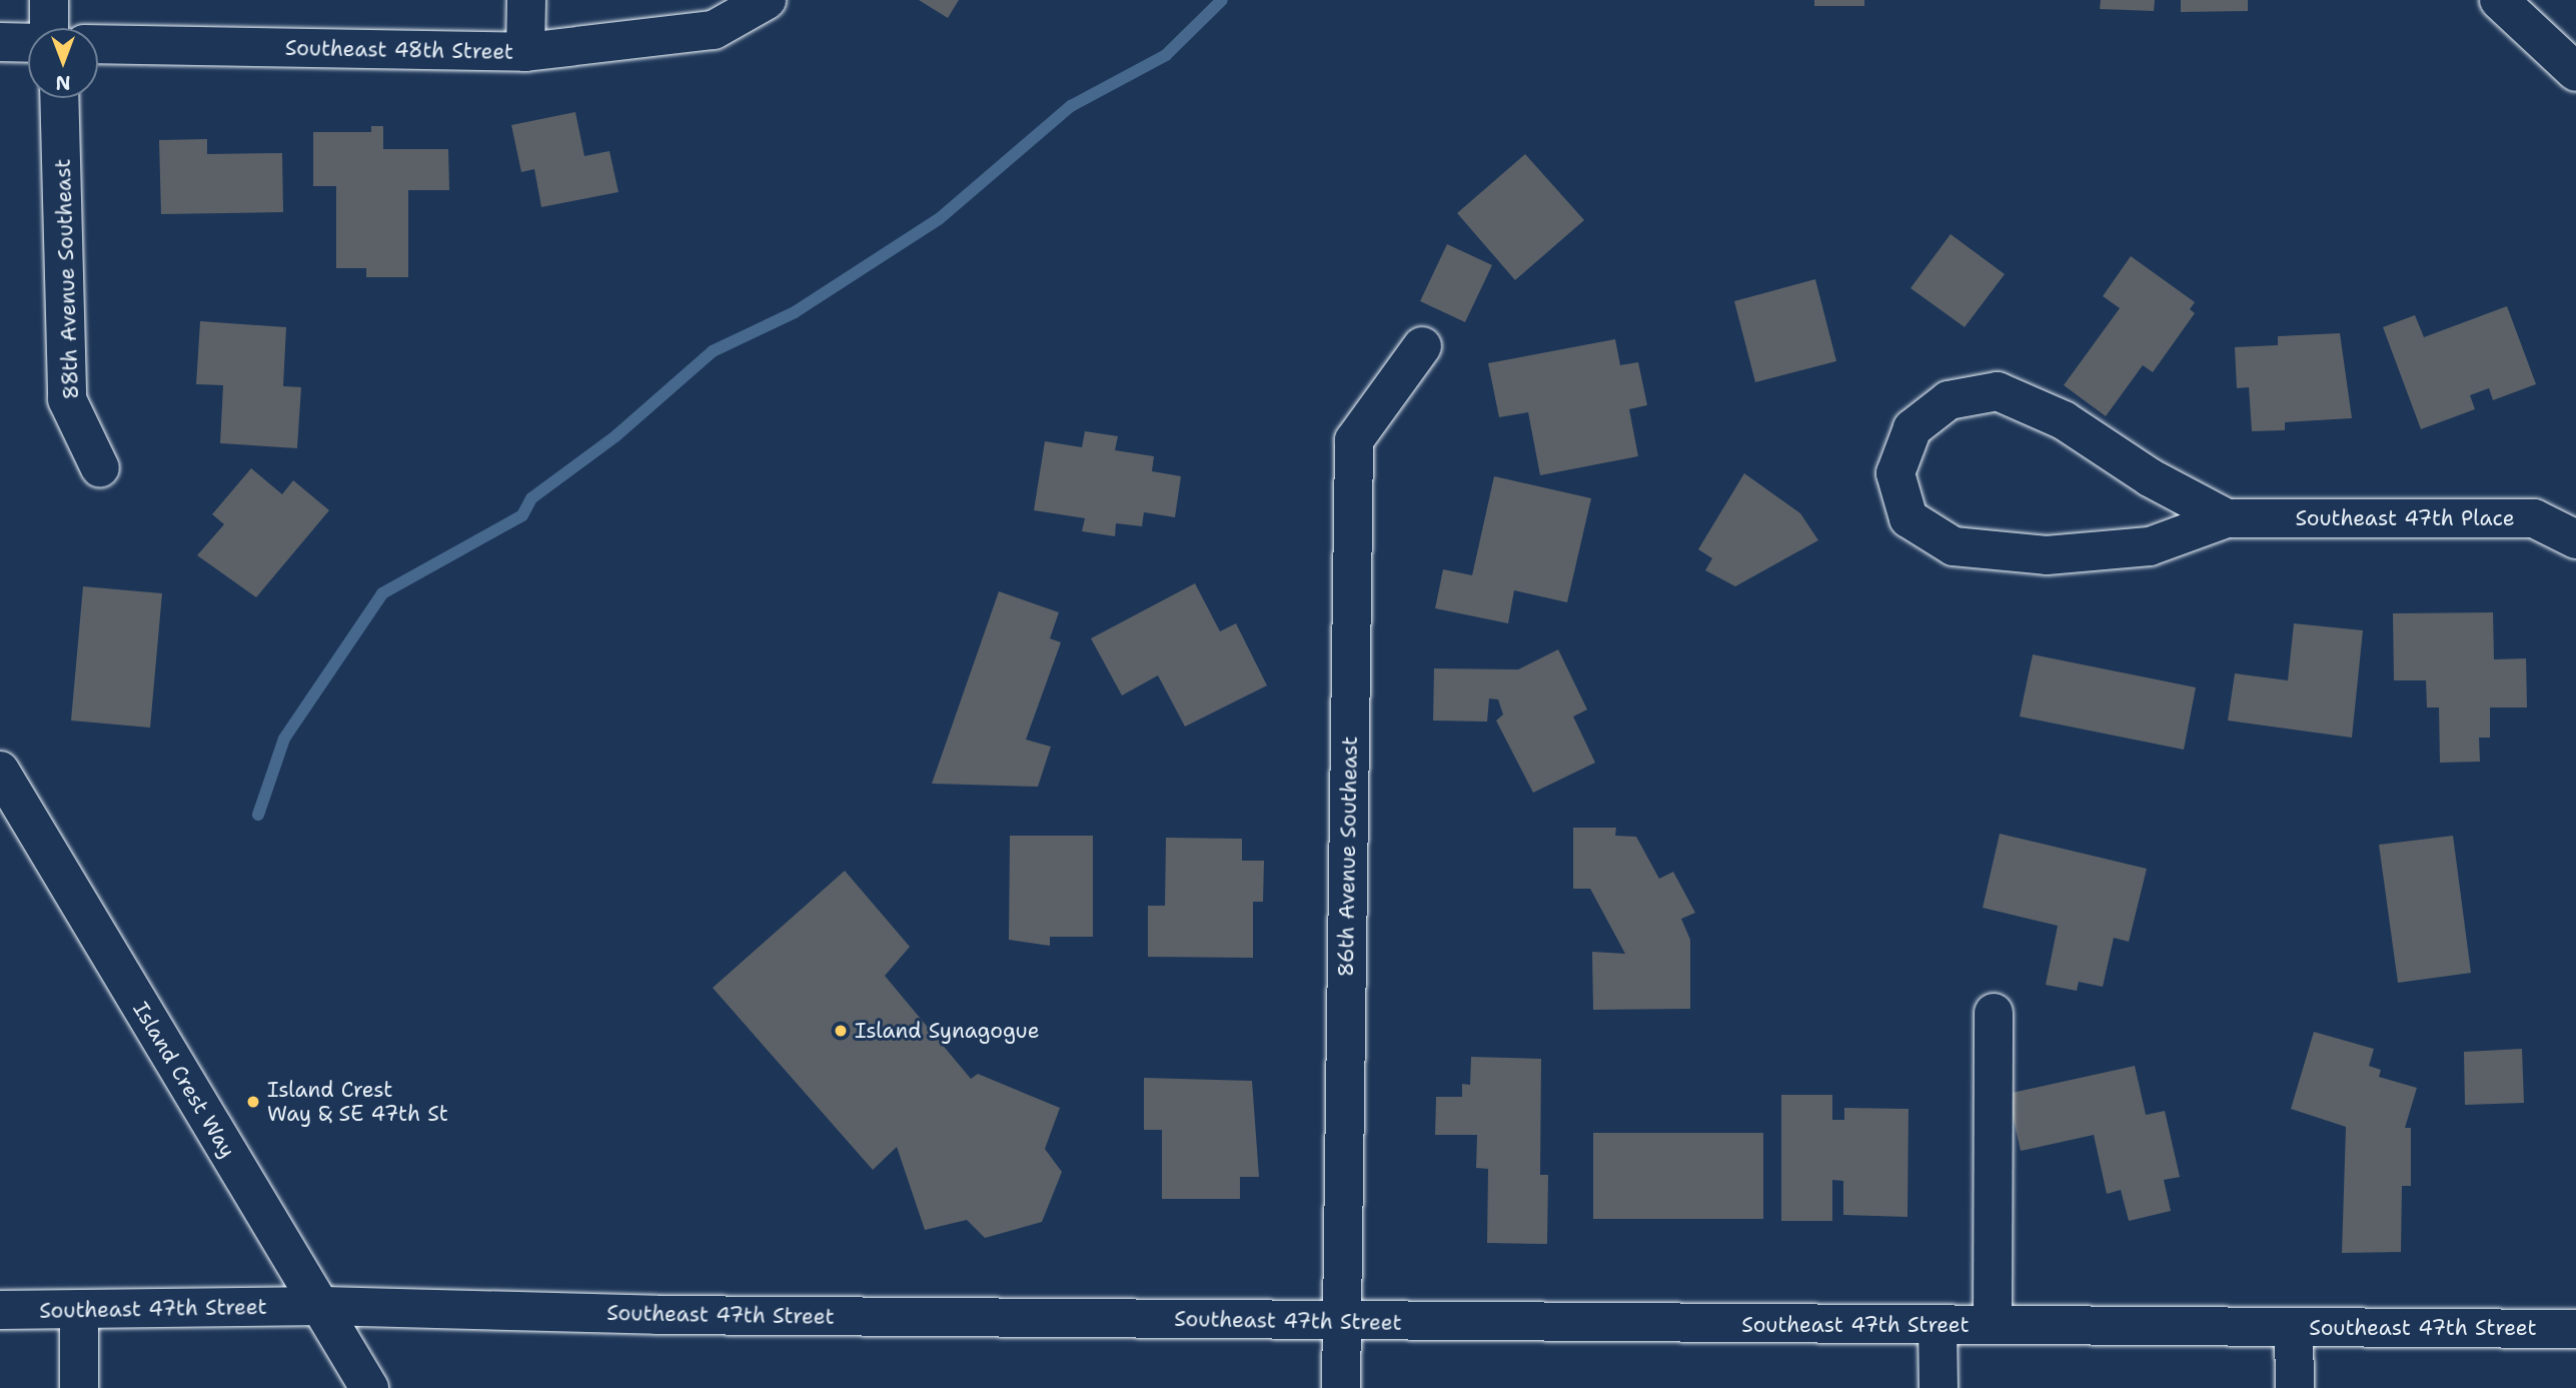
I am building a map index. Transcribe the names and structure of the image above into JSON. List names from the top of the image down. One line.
{"streets":{"street":["Southeast 48th Street","88th Avenue Southeast","Southeast 47th Place","86th Avenue Southeast","Island Crest Way","Southeast 47th Street"]},"crossings":[["86th Avenue Southeast","Southeast 47th Street"],["Island Crest Way","Southeast 47th Street"]],"places":["Island Synagogue","Island Crest Way & SE 47th St"],"north":"bottom"}
